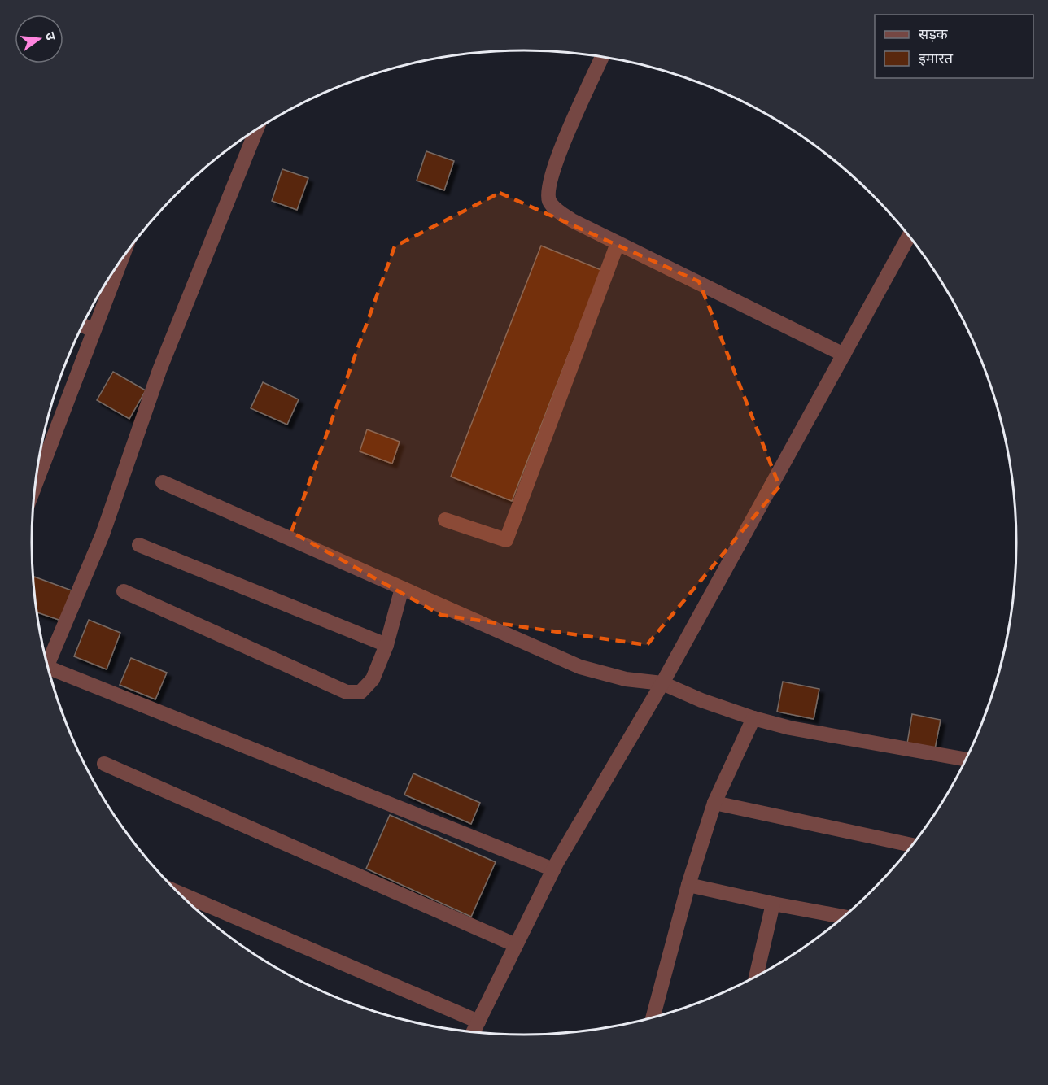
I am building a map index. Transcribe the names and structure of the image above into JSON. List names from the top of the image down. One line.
{"legend":["सड़क","इमारत"],"north":"right"}
